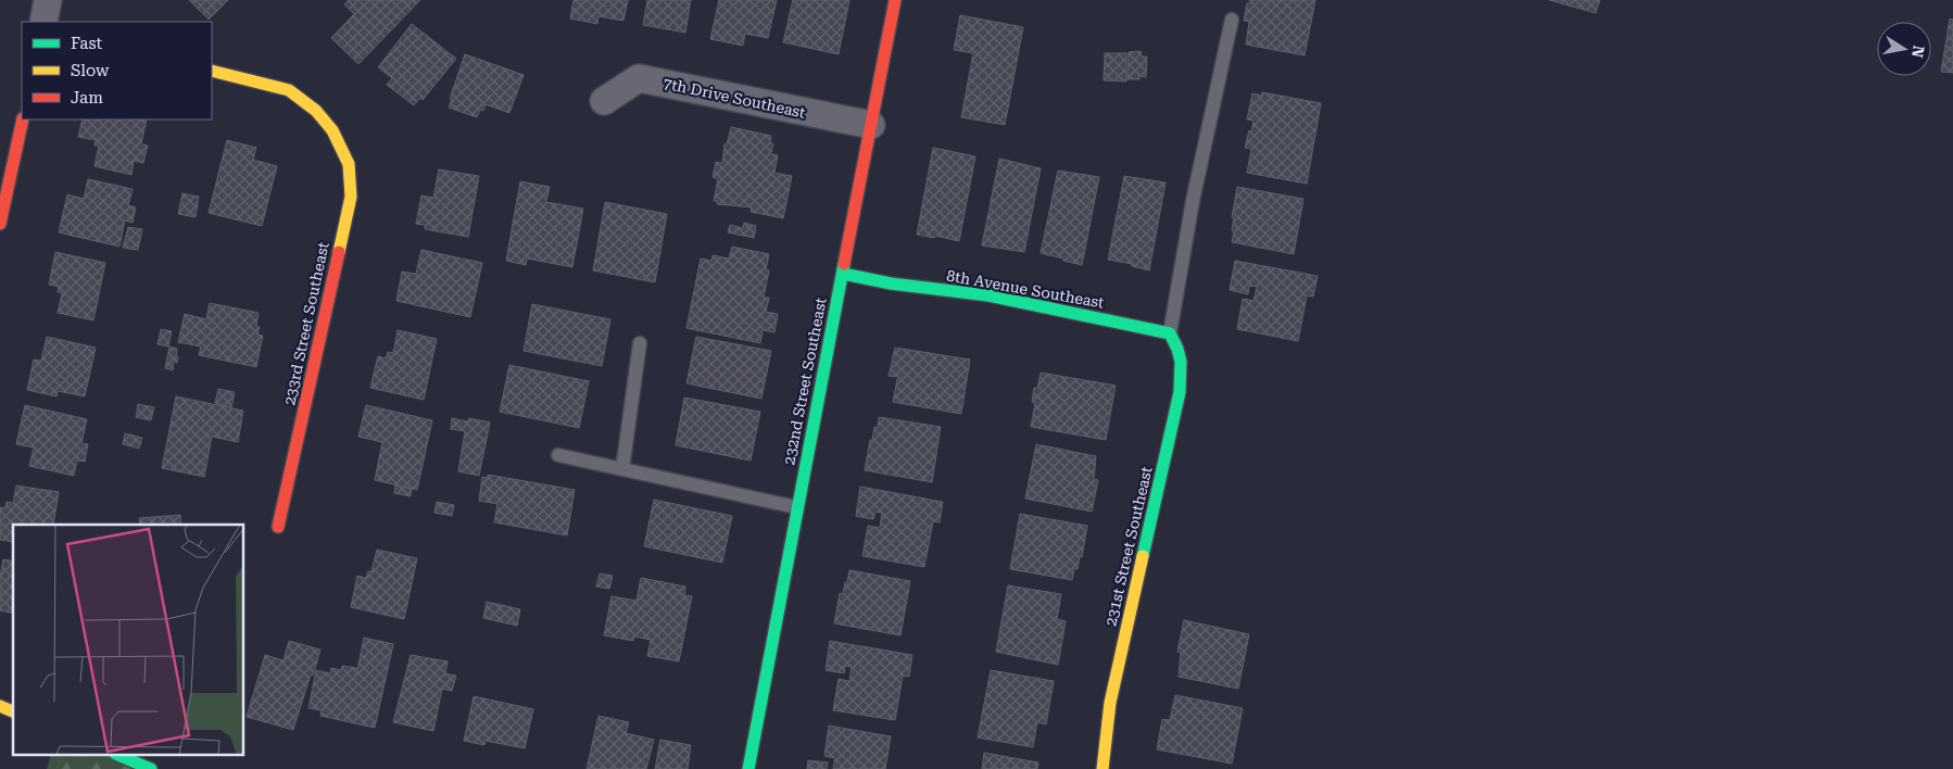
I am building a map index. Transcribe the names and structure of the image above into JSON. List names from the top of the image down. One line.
{"streets":{"street":["7th Drive Southeast","8th Avenue Southeast","233rd Street Southeast","232nd Street Southeast","231st Street Southeast"]},"crossings":[["7th Drive Southeast","232nd Street Southeast"],["8th Avenue Southeast","232nd Street Southeast"],["8th Avenue Southeast","231st Street Southeast"]],"legend":["Fast","Slow","Jam"],"north":"right"}
